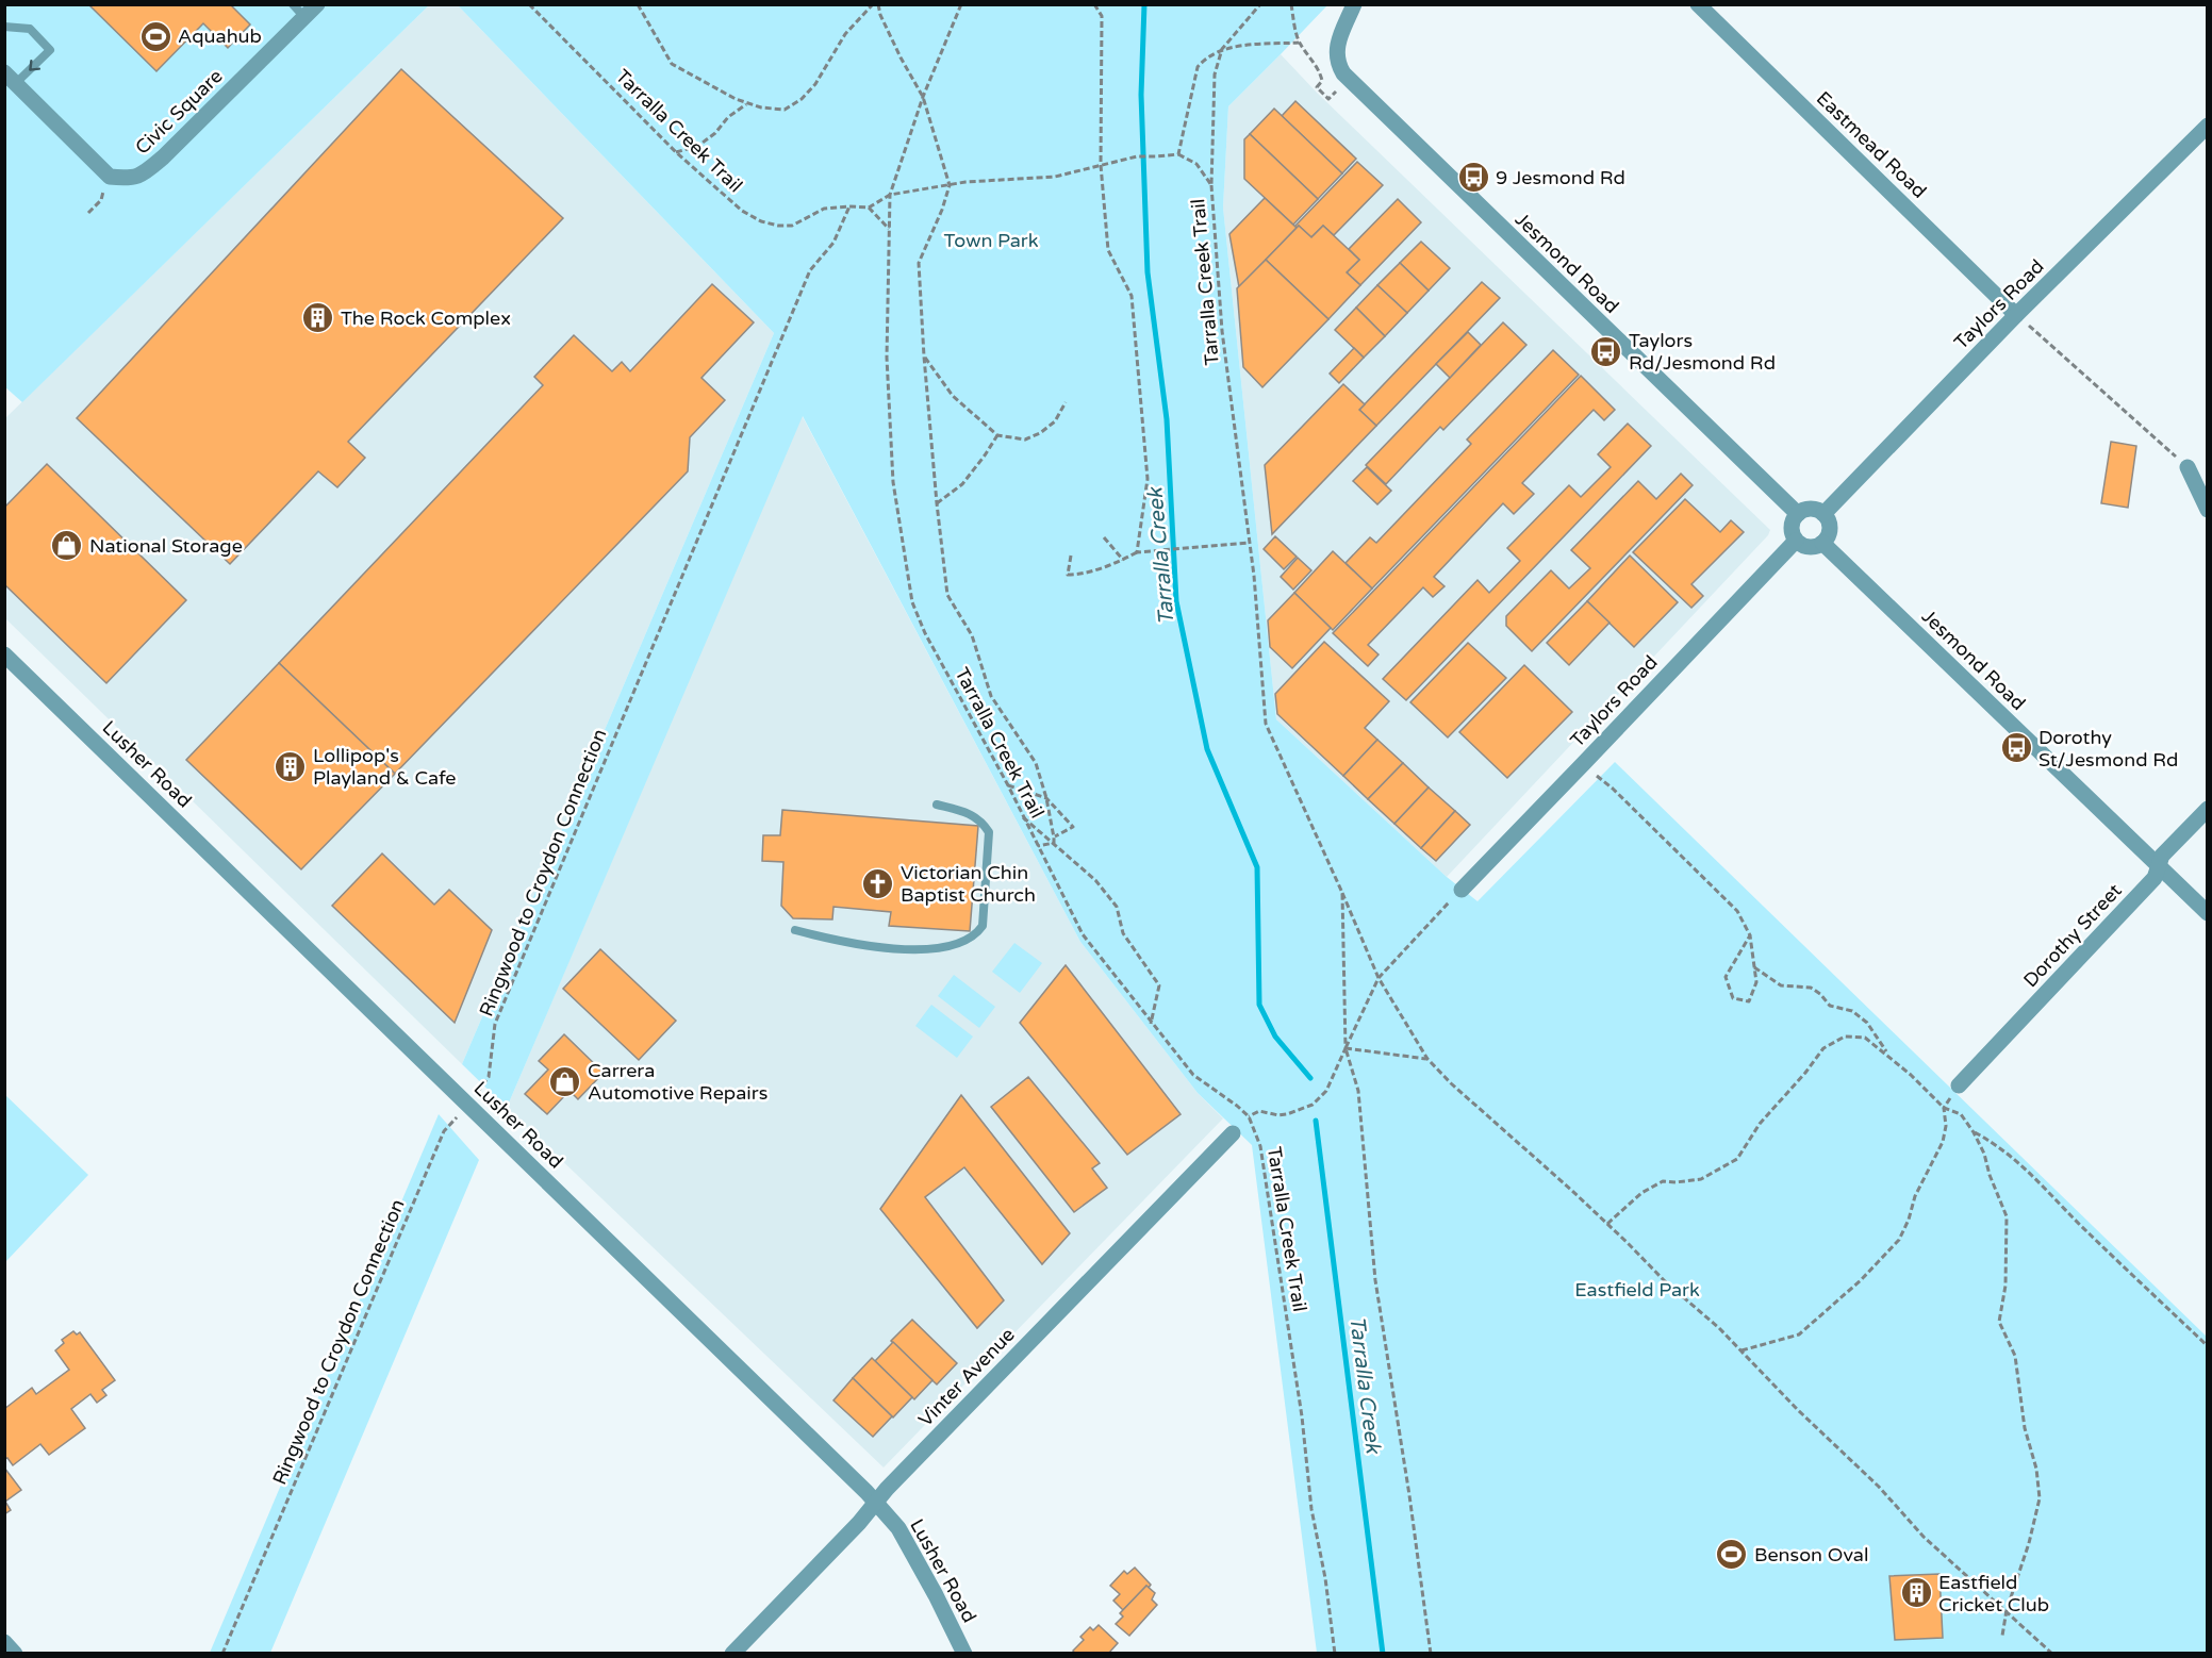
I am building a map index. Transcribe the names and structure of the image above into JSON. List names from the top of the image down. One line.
{"streets":{"street":["Civic Square","Eastmead Road","Jesmond Road","Taylors Road","Lusher Road","Dorothy Street","Vinter Avenue"],"path":["Tarralla Creek Trail","Ringwood to Croydon Connection"]},"crossings":[["Tarralla Creek Trail","Ringwood to Croydon Connection"],["Eastmead Road","Taylors Road"],["Jesmond Road","Taylors Road"],["Jesmond Road","Dorothy Street"],["Lusher Road","Ringwood to Croydon Connection"],["Lusher Road","Vinter Avenue"]],"water":["Tarralla Creek"],"parks":["Town Park","Eastfield Park"],"places":{"sports":["Aquahub","Benson Oval"],"bus stop":["9 Jesmond Rd","Taylors Rd/Jesmond Rd","Dorothy St/Jesmond Rd"],"building":["The Rock Complex","Lollipop's Playland & Cafe","Eastfield Cricket Club"],"shop":["National Storage","Carrera Automotive Repairs"],"church":["Victorian Chin Baptist Church"]}}
